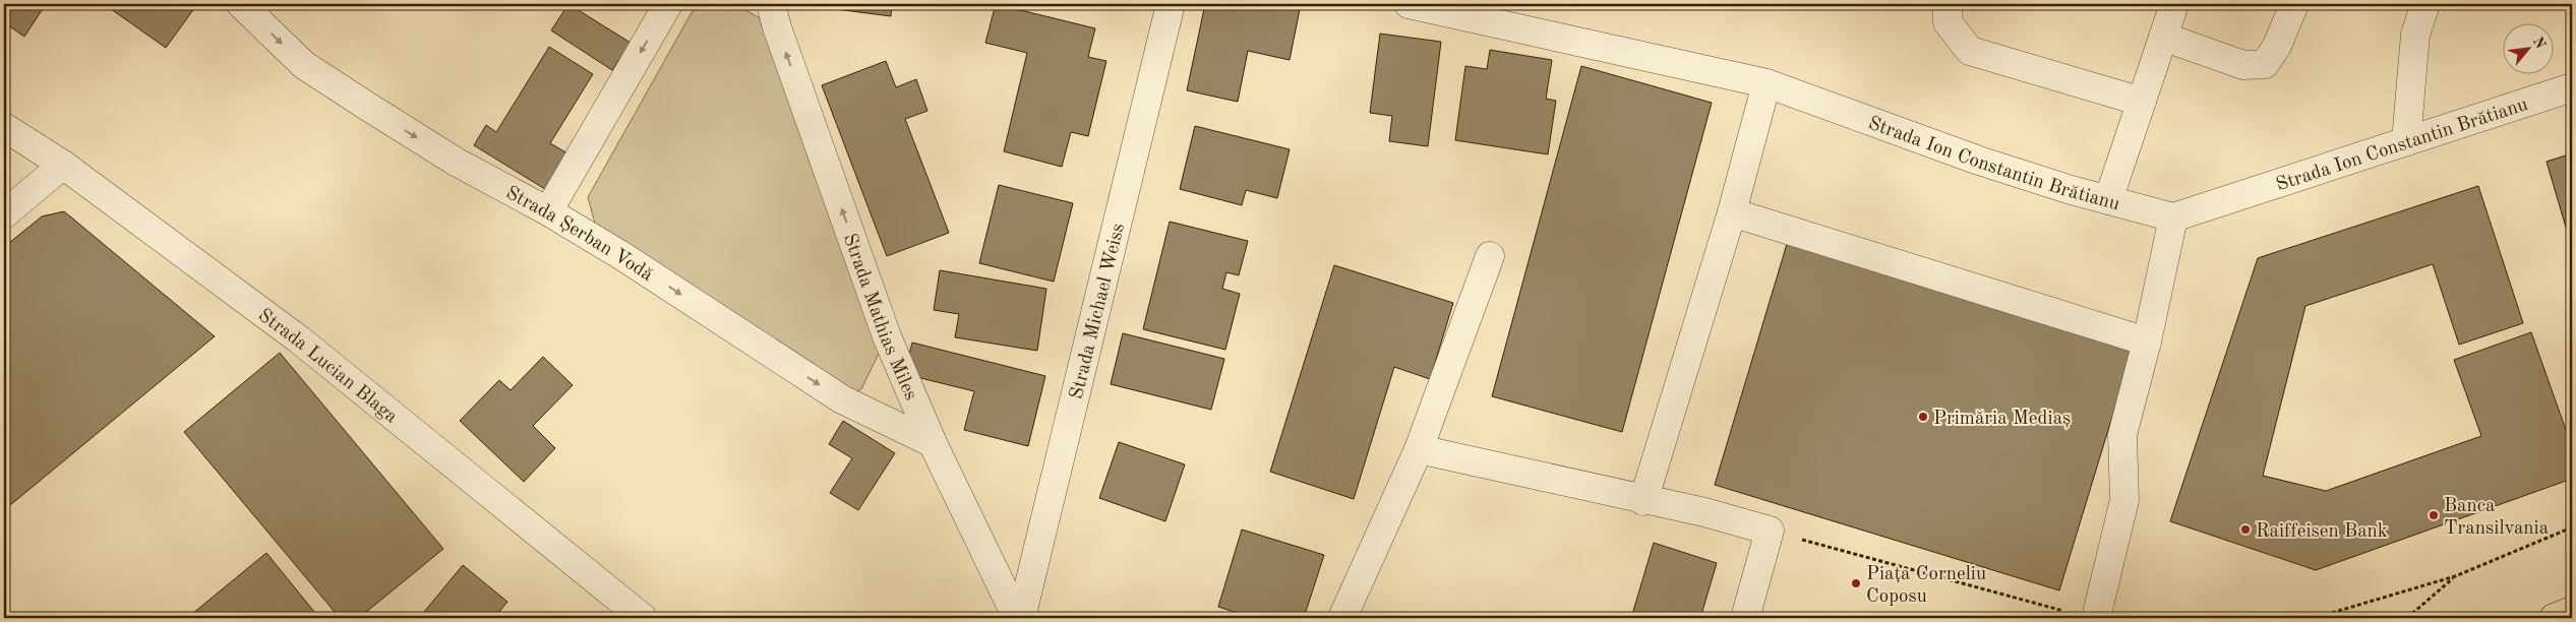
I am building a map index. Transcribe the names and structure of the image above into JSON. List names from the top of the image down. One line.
{"streets":{"street":["Strada Ion Constantin Brătianu","Strada Șerban Vodă","Strada Michael Weiss","Strada Mathias Miles","Strada Lucian Blaga"]},"crossings":[["Strada Șerban Vodă","Strada Mathias Miles"]],"one_way":["Strada Șerban Vodă","Strada Mathias Miles"],"places":["Primăria Mediaș","Banca Transilvania","Raiffeisen Bank","Piața Corneliu Coposu"],"north":"top right"}
